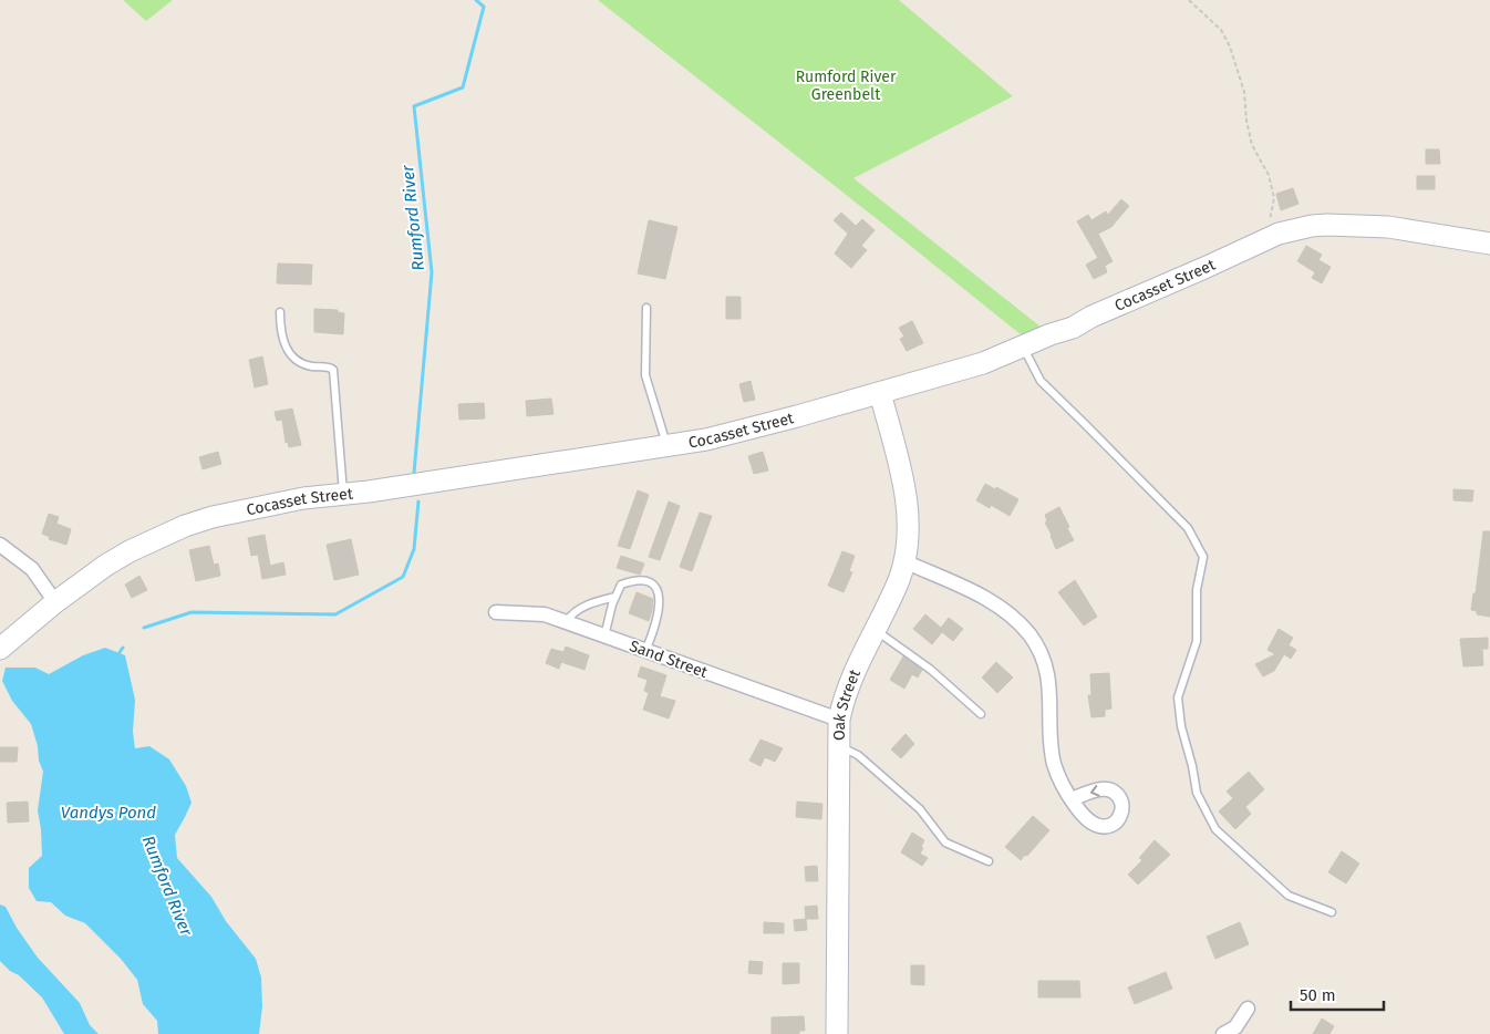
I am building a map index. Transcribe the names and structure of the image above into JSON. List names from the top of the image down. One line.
{"streets":{"main road":["Cocasset Street","Oak Street"],"street":["Sand Street"]},"crossings":[["Cocasset Street","Oak Street"],["Sand Street","Oak Street"]],"water":["Rumford River","Vandys Pond"],"parks":["Rumford River Greenbelt"],"scale_bar":"50 m"}
